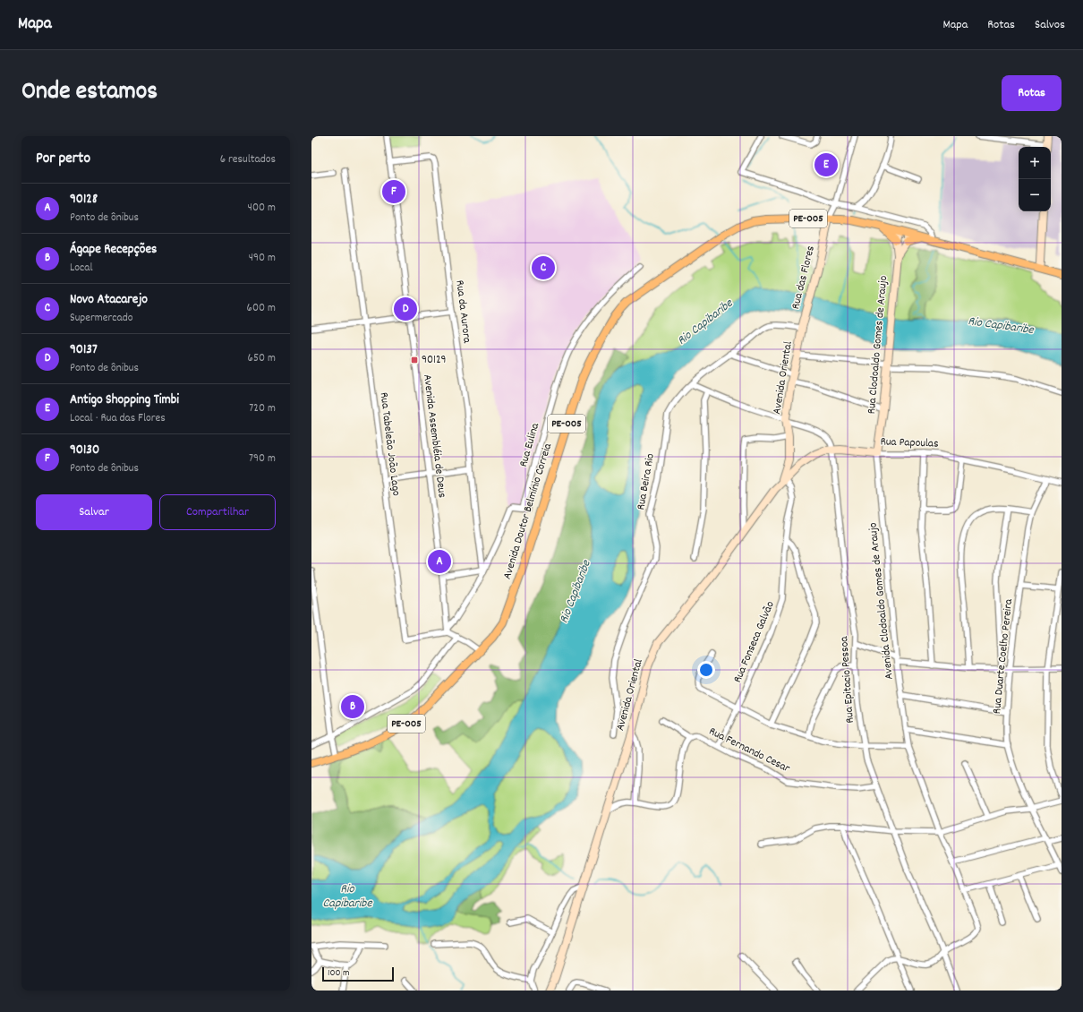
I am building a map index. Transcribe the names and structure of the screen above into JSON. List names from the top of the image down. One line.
{"streets":{"main road":["PE-005","Avenida Doutor Belmínio Correia"],"street":["Rua das Flores","Rua da Aurora","Rua Clodoaldo Gomes de Araujo","Avenida Oriental","Avenida Assembléia de Deus","Rua Papoulas","Rua Tabeleão João Lago","Rua Eulina","Rua Beira Rio","Avenida Clodoaldo Gomes de Araujo","Rua Fonseca Galvão","Rua Duarte Coelho Pereira","Rua Epitacio Pessoa","Rua Fernando Cesar"]},"crossings":[["PE-005","Rua Clodoaldo Gomes de Araujo"],["PE-005","Avenida Doutor Belmínio Correia"],["Rua das Flores","Avenida Oriental"],["Rua das Flores","Rua Beira Rio"],["Rua das Flores","Avenida Doutor Belmínio Correia"],["Rua da Aurora","Avenida Assembléia de Deus"],["Rua da Aurora","Rua Eulina"],["Rua Clodoaldo Gomes de Araujo","Rua Papoulas"],["Rua Clodoaldo Gomes de Araujo","Avenida Clodoaldo Gomes de Araujo"],["Avenida Oriental","Rua Papoulas"],["Avenida Oriental","Rua Beira Rio"],["Avenida Oriental","Rua Fonseca Galvão"],["Avenida Assembléia de Deus","Rua Tabeleão João Lago"],["Avenida Assembléia de Deus","Rua Eulina"],["Rua Papoulas","Avenida Clodoaldo Gomes de Araujo"],["Rua Papoulas","Rua Fonseca Galvão"],["Rua Papoulas","Rua Duarte Coelho Pereira"],["Rua Papoulas","Rua Epitacio Pessoa"],["Rua Tabeleão João Lago","Rua Eulina"],["Avenida Clodoaldo Gomes de Araujo","Rua Epitacio Pessoa"],["Rua Fonseca Galvão","Rua Fernando Cesar"],["Rua Epitacio Pessoa","Rua Fernando Cesar"]],"water":["Rio Capibaribe"],"places":{"transit":["90129"]},"scale_bar":"100 m","page":{"header":"Mapa","nav":["Mapa","Rotas","Salvos"],"title":"Onde estamos","buttons":["Rotas",["Salvar","Compartilhar"]],"heading":["Por perto","6 resultados"],"map_buttons":["+","−"],"pins":["E","F","C","D","A","B"],"list":[{"mark":"A","name":"90128","note":"Ponto de ônibus","value":"400 m"},{"mark":"B","name":"Ágape Recepções","note":"Local","value":"490 m"},{"mark":"C","name":"Novo Atacarejo","note":"Supermercado","value":"600 m"},{"mark":"D","name":"90137","note":"Ponto de ônibus","value":"650 m"},{"mark":"E","name":"Antigo Shopping Timbi","note":"Local · Rua das Flores","value":"720 m"},{"mark":"F","name":"90130","note":"Ponto de ônibus","value":"790 m"}],"scale":"100 m"}}
